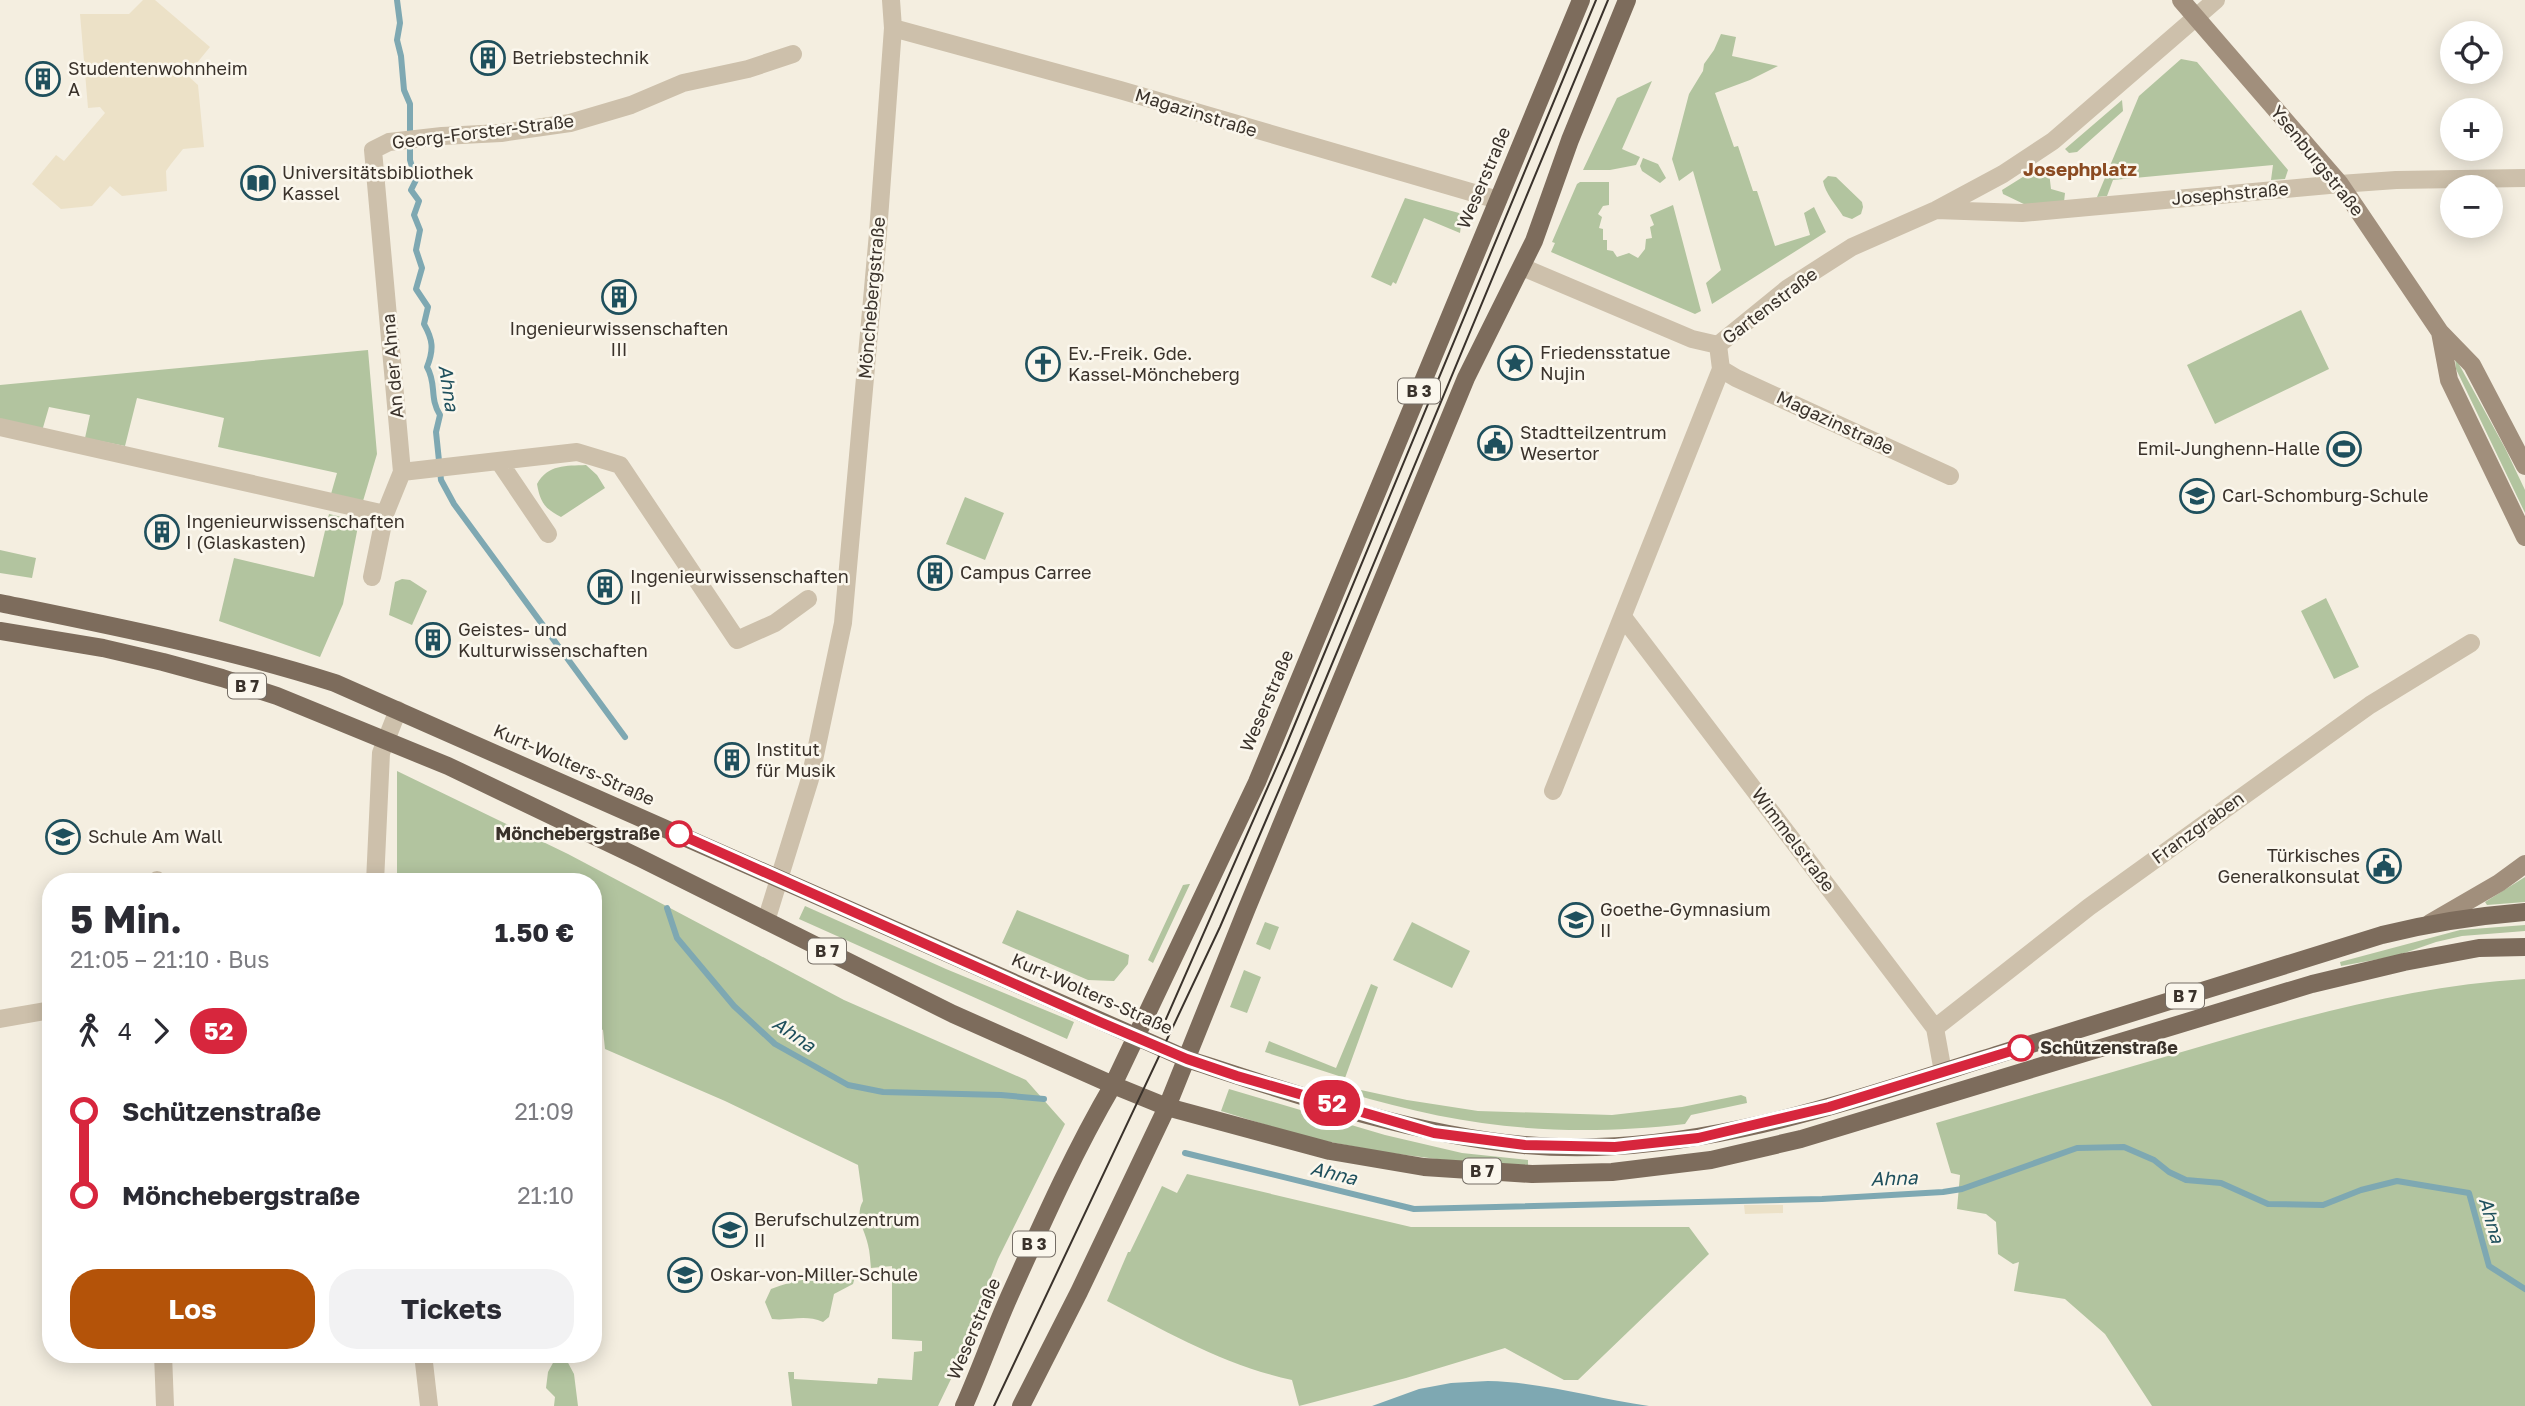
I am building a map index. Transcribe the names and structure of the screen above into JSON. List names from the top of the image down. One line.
{"streets":{"main road":["Ysenburgstraße","Weserstraße","B 3","B 7","Kurt-Wolters-Straße"],"street":["Magazinstraße","Georg-Forster-Straße","Josephstraße","Mönchebergstraße","Gartenstraße","An der Ahna","Franzgraben","Wimmelstraße"]},"crossings":[["Magazinstraße","Weserstraße"],["Magazinstraße","Mönchebergstraße"],["Magazinstraße","Gartenstraße"],["Georg-Forster-Straße","An der Ahna"],["Ysenburgstraße","Josephstraße"],["Ysenburgstraße","Gartenstraße"],["Weserstraße","B 7"],["Weserstraße","Kurt-Wolters-Straße"],["Josephstraße","Gartenstraße"],["Mönchebergstraße","B 7"],["Mönchebergstraße","Kurt-Wolters-Straße"],["Gartenstraße","Wimmelstraße"],["B 3","B 7"],["B 3","Kurt-Wolters-Straße"],["B 7","Kurt-Wolters-Straße"],["B 7","Wimmelstraße"],["Franzgraben","Wimmelstraße"]],"districts":["Josephplatz"],"water":["Ahna"],"places":{"building":["Betriebstechnik","Studentenwohnheim A","Ingenieurwissenschaften III","Ingenieurwissenschaften I (Glaskasten)","Campus Carree","Ingenieurwissenschaften II","Geistes- und Kulturwissenschaften","Institut für Musik"],"library":["Universitätsbibliothek Kassel"],"place":["Friedensstatue Nujin"],"church":["Ev.-Freik. Gde. Kassel-Möncheberg"],"public building":["Stadtteilzentrum Wesertor","Türkisches Generalkonsulat"],"sports":["Emil-Junghenn-Halle"],"school or university":["Carl-Schomburg-Schule","Schule Am Wall","Goethe-Gymnasium II","Berufschulzentrum II","Oskar-von-Miller-Schule"],"other":["Mönchebergstraße","Schützenstraße"]},"lines":["bus line 52"],"page":{"on_map":"52","map_buttons":["+","−"],"heading":["5 Min.","21:05 – 21:10 · Bus","1.50 €"],"legs":["4","52"],"list":[{"name":"Schützenstraße","value":"21:09"},{"name":"Mönchebergstraße","value":"21:10"}],"buttons":["Los","Tickets"]}}
